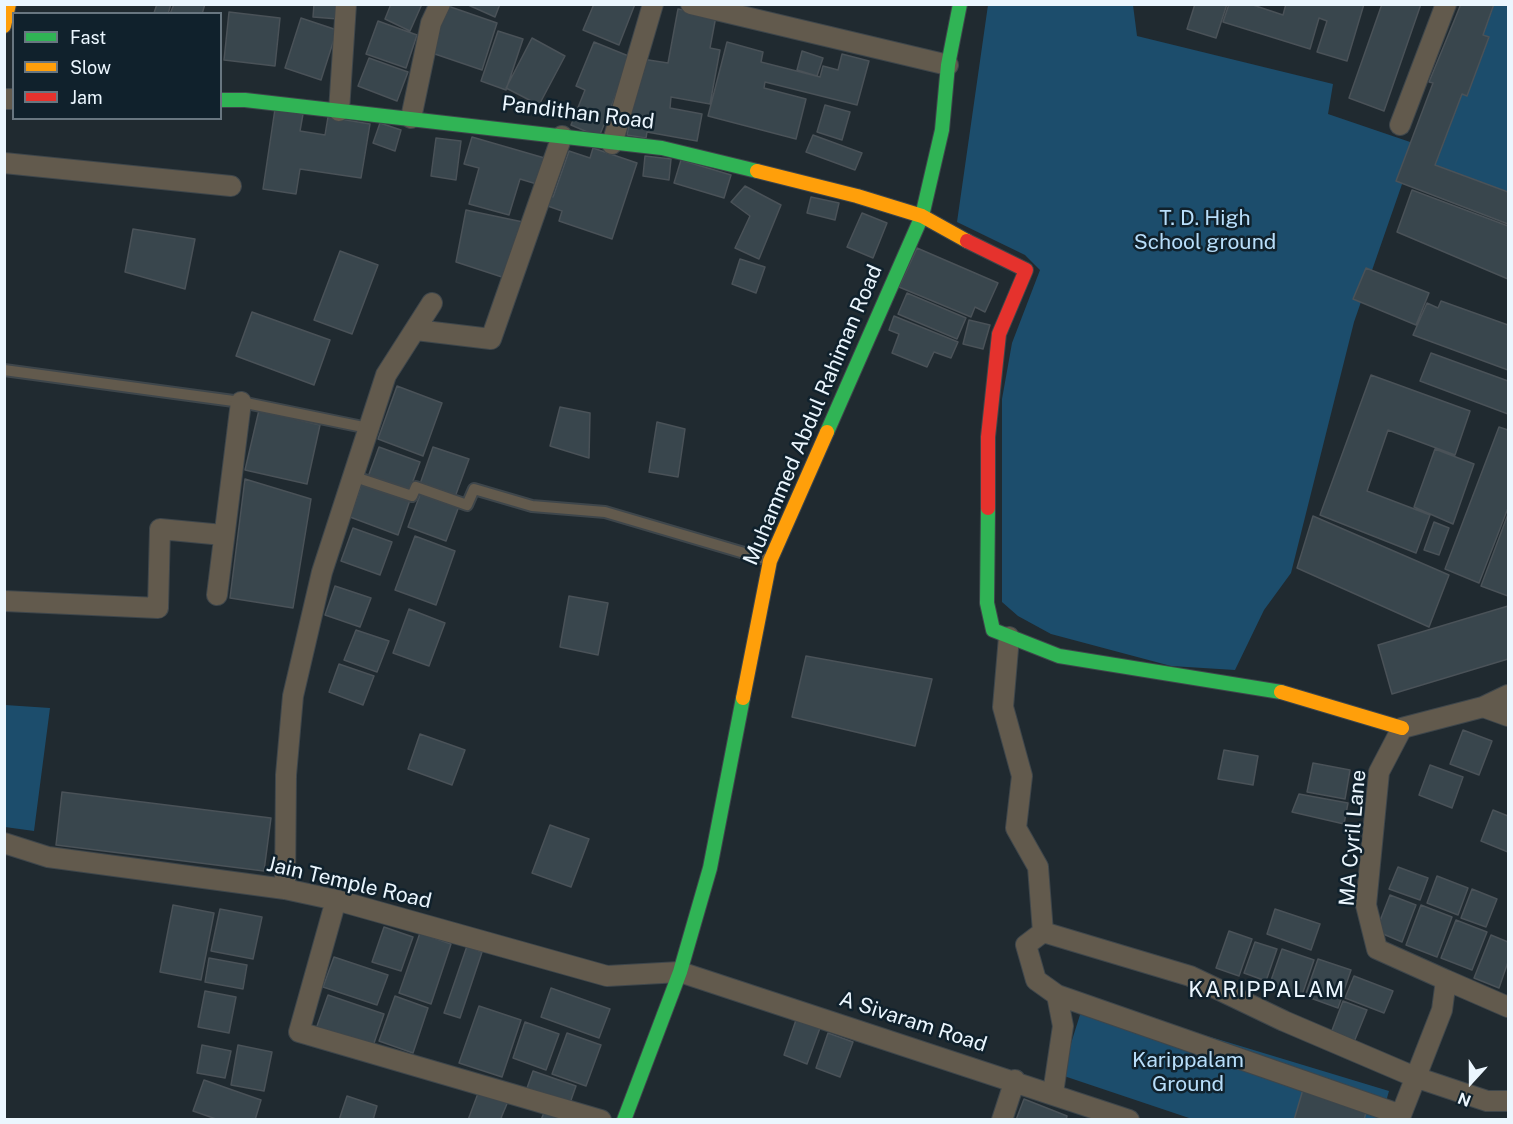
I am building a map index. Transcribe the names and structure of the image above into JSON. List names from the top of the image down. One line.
{"streets":{"street":["Pandithan Road","Muhammed Abdul Rahiman Road","MA Cyril Lane","Jain Temple Road","A Sivaram Road"]},"crossings":[["Pandithan Road","Muhammed Abdul Rahiman Road"],["Muhammed Abdul Rahiman Road","Jain Temple Road"],["Muhammed Abdul Rahiman Road","A Sivaram Road"],["Jain Temple Road","A Sivaram Road"]],"districts":["KARIPPALAM"],"parks":["T. D. High School ground","Karippalam Ground"],"legend":["Fast","Slow","Jam"],"north":"bottom"}
